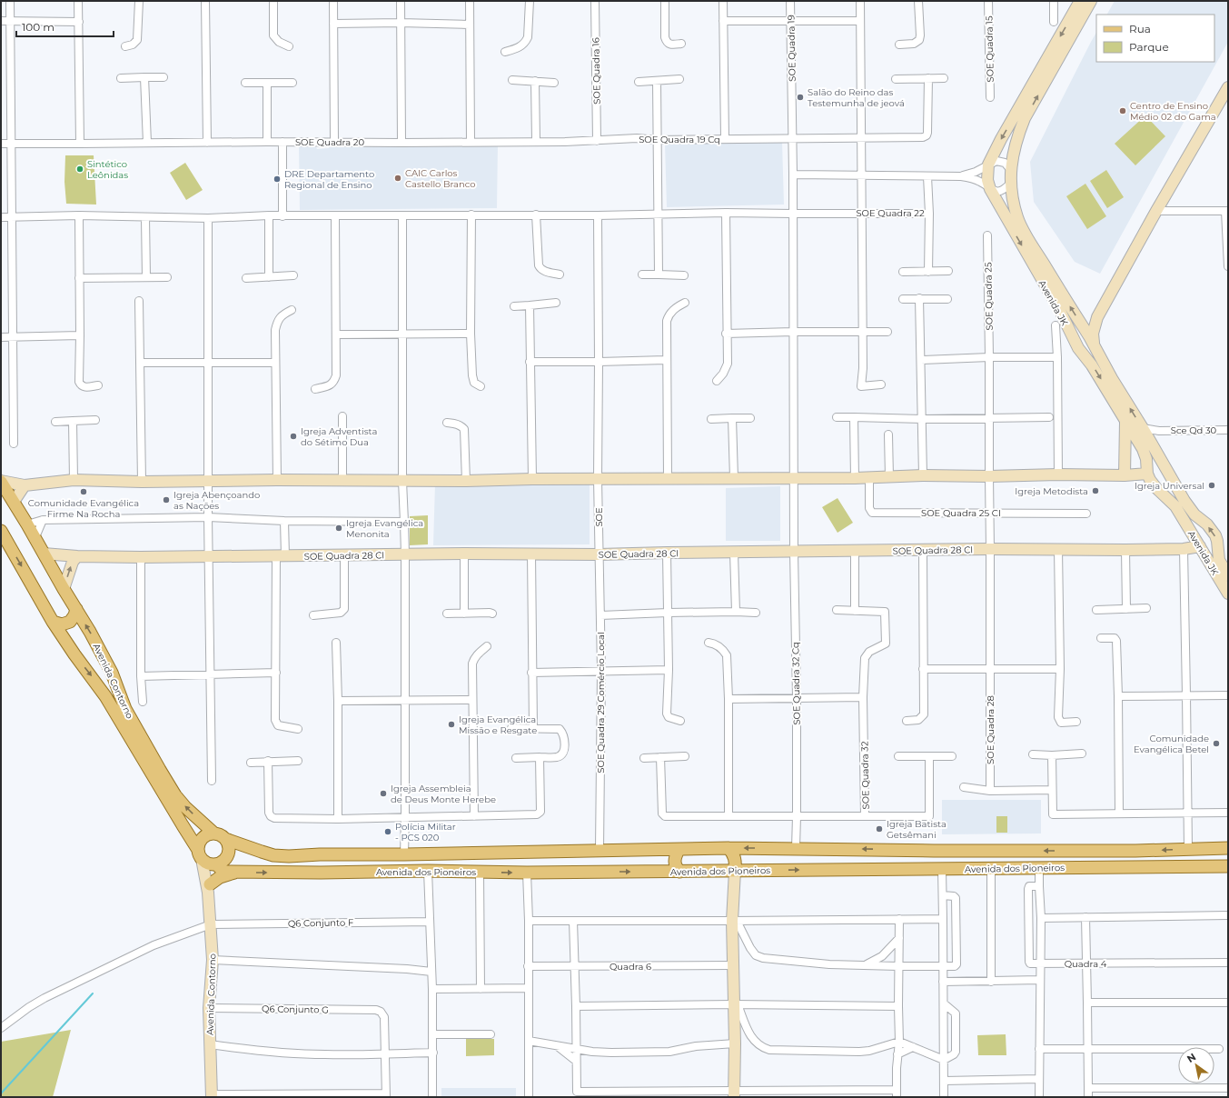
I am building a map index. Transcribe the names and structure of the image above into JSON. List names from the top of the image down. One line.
{"streets":{"main road":["Avenida Contorno","Avenida dos Pioneiros"],"street":["SOE Quadra 19","SOE Quadra 15","SOE Quadra 16","SOE Quadra 19 Cq","SOE Quadra 20","SOE Quadra 22","SOE Quadra 25","Avenida JK","Sce Qd 30","SOE Quadra 25 CI","SOE","SOE Quadra 28 CI","SOE Quadra 32 Cq","SOE Quadra 29 Comércio Local","SOE Quadra 28","SOE Quadra 32","Q6 Conjunto F","Quadra 4","Quadra 6","Q6 Conjunto G"]},"crossings":[["SOE Quadra 19","SOE Quadra 19 Cq"],["SOE Quadra 19","SOE Quadra 22"],["SOE Quadra 16","SOE Quadra 19 Cq"],["SOE Quadra 19 Cq","SOE Quadra 20"],["SOE Quadra 22","SOE"],["SOE Quadra 25","SOE Quadra 25 CI"],["SOE Quadra 25","SOE Quadra 28"],["Avenida JK","Sce Qd 30"],["Avenida JK","SOE Quadra 28 CI"],["SOE Quadra 25 CI","SOE Quadra 28"],["SOE","SOE Quadra 28 CI"],["SOE","SOE Quadra 29 Comércio Local"],["SOE Quadra 28 CI","Avenida Contorno"],["SOE Quadra 28 CI","SOE Quadra 32 Cq"],["SOE Quadra 28 CI","SOE Quadra 29 Comércio Local"],["SOE Quadra 28 CI","SOE Quadra 28"],["Avenida Contorno","Avenida dos Pioneiros"],["Avenida Contorno","Q6 Conjunto F"],["Avenida Contorno","Q6 Conjunto G"],["SOE Quadra 32 Cq","Avenida dos Pioneiros"],["SOE Quadra 29 Comércio Local","Avenida dos Pioneiros"]],"places":["Salão do Reino das Testemunha de jeová","Centro de Ensino Médio 02 do Gama","Sintético Leônidas","CAIC Carlos Castello Branco","DRE Departamento Regional de Ensino","Igreja Adventista do Sétimo Dua","Igreja Universal","Igreja Metodista","Comunidade Evangélica Firme Na Rocha","Igreja Abençoando as Nações","Igreja Evangélica Menonita","Igreja Evangélica Missão e Resgate","Comunidade Evangélica Betel","Igreja Assembleia de Deus Monte Herebe","Igreja Batista Getsêmani","Polícia Militar - PCS 020"],"legend":["Rua","Parque"],"scale_bar":"100 m","north":"top left"}
